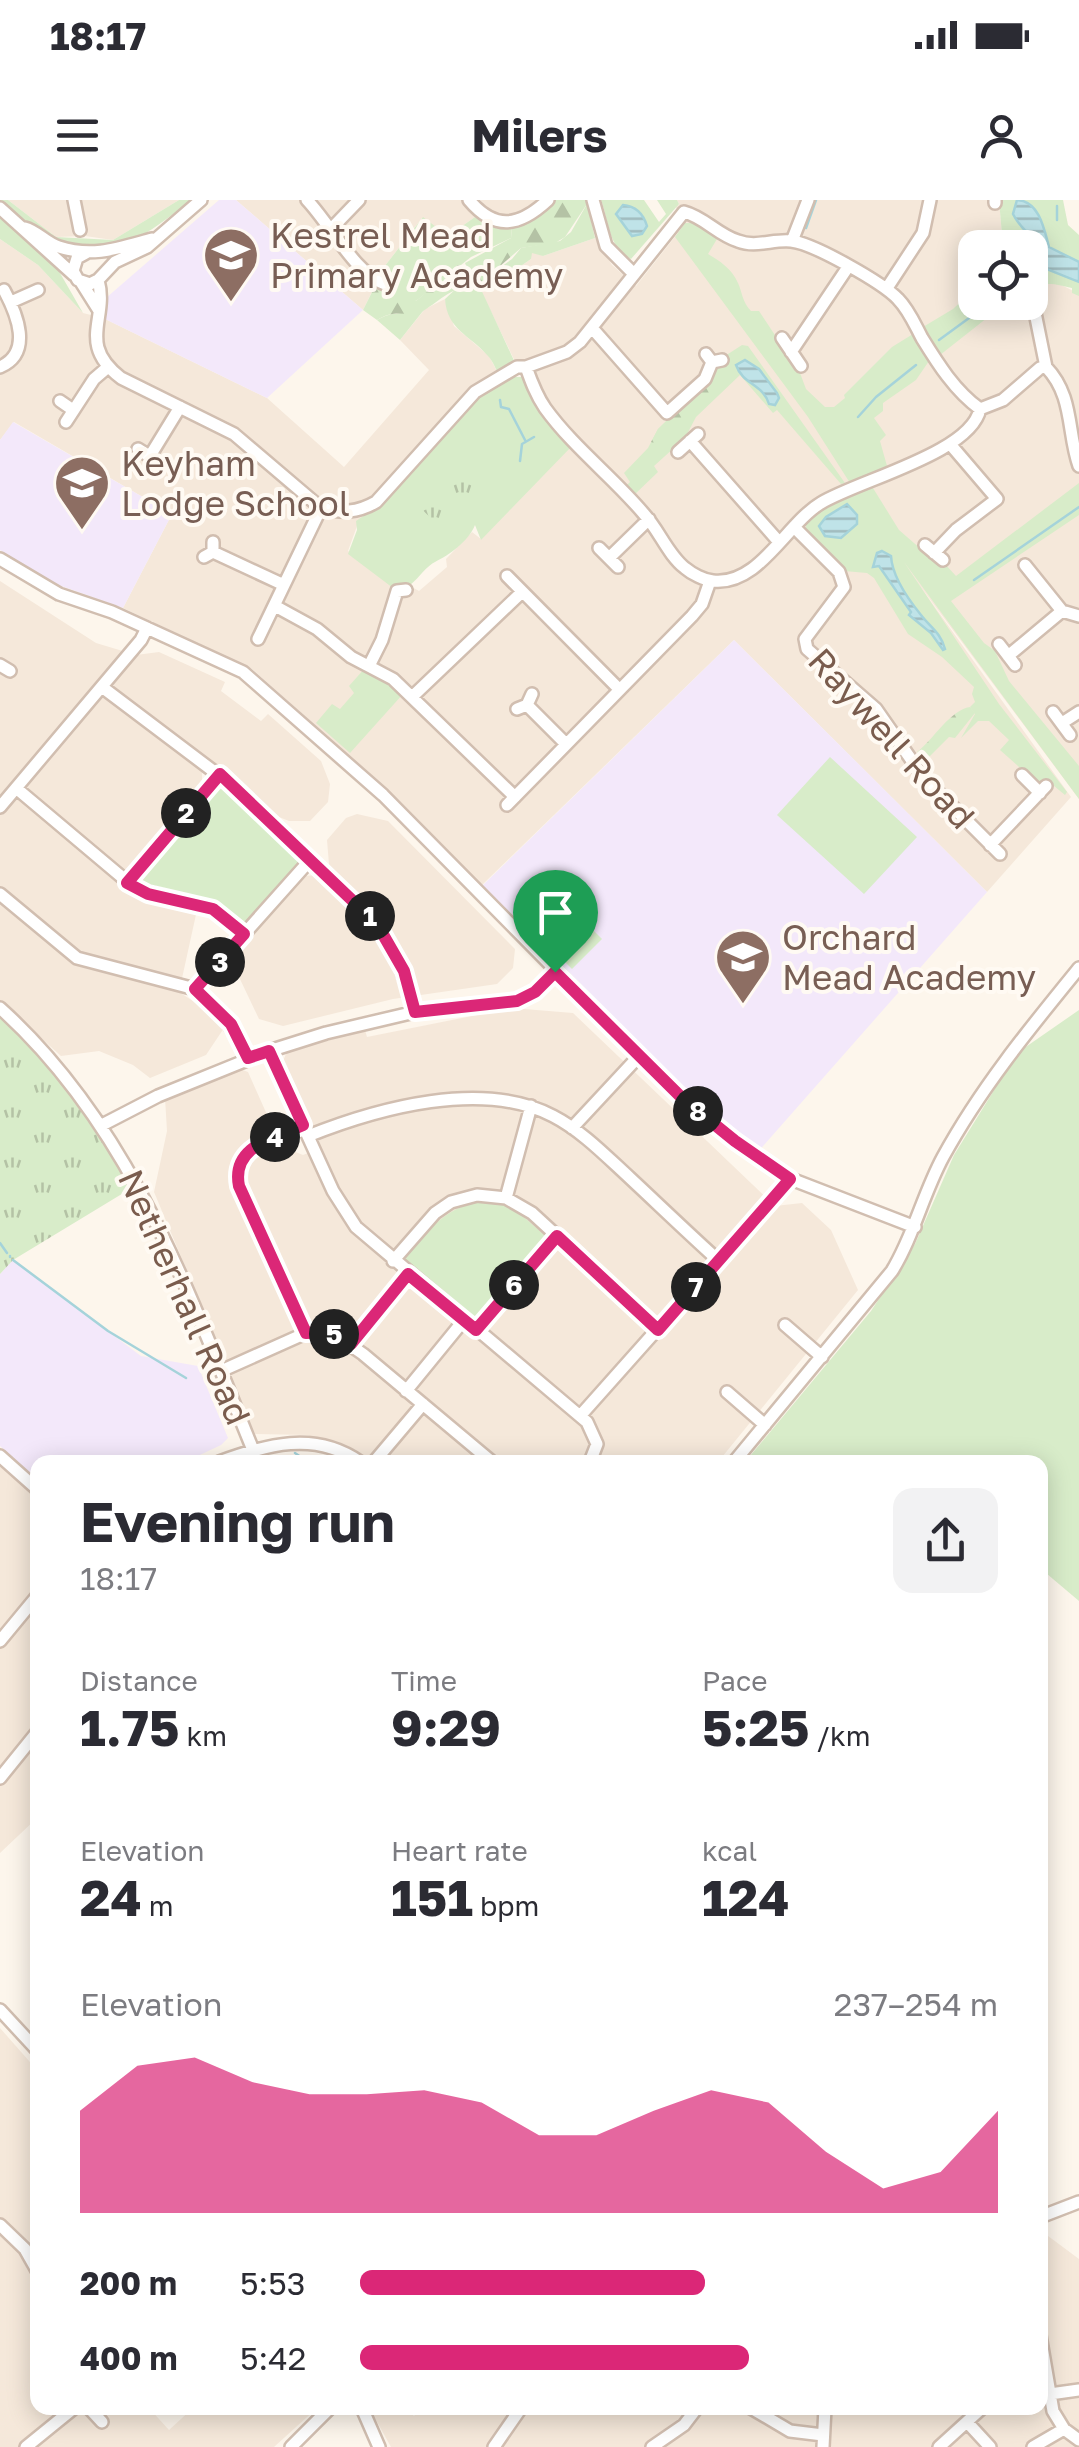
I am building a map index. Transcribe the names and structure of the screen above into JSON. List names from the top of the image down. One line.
{"streets":{"street":["Raywell Road","Netherhall Road"]},"places":{"school or university":["Kestrel Mead Primary Academy","Keyham Lodge School","Orchard Mead Academy"]},"page":{"status":"18:17","header":"Milers","pins":["2","1","3","8","4","6","7","5"],"heading":["Evening run","18:17"],"stats":[["Distance","1.75 km"],["Time","9:29"],["Pace","5:25 /km"],["Elevation","24 m"],["Heart rate","151 bpm"],["kcal","124"]],"chart":["Elevation","237–254 m"],"list":[{"name":"200 m","note":"5:53"},{"name":"400 m","note":"5:42"}]}}
